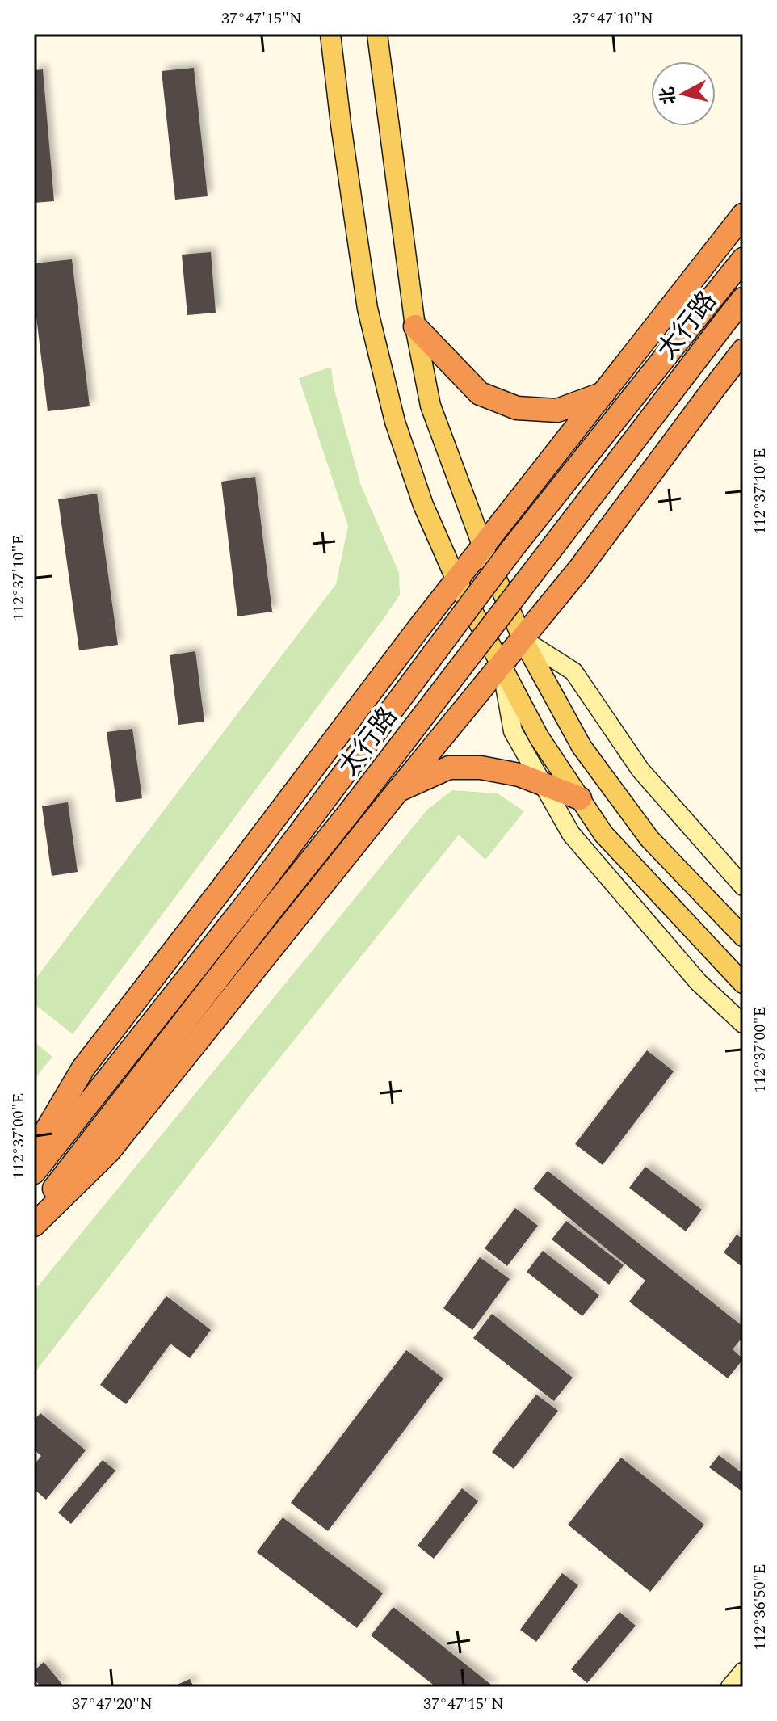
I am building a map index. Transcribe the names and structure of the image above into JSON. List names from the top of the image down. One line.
{"streets":{"highway":["太行路"]},"north":"left","coordinates":["37°47'15\"N","37°47'10\"N","112°37'10\"E","112°37'00\"E","112°36'50\"E","37°47'20\"N"]}
